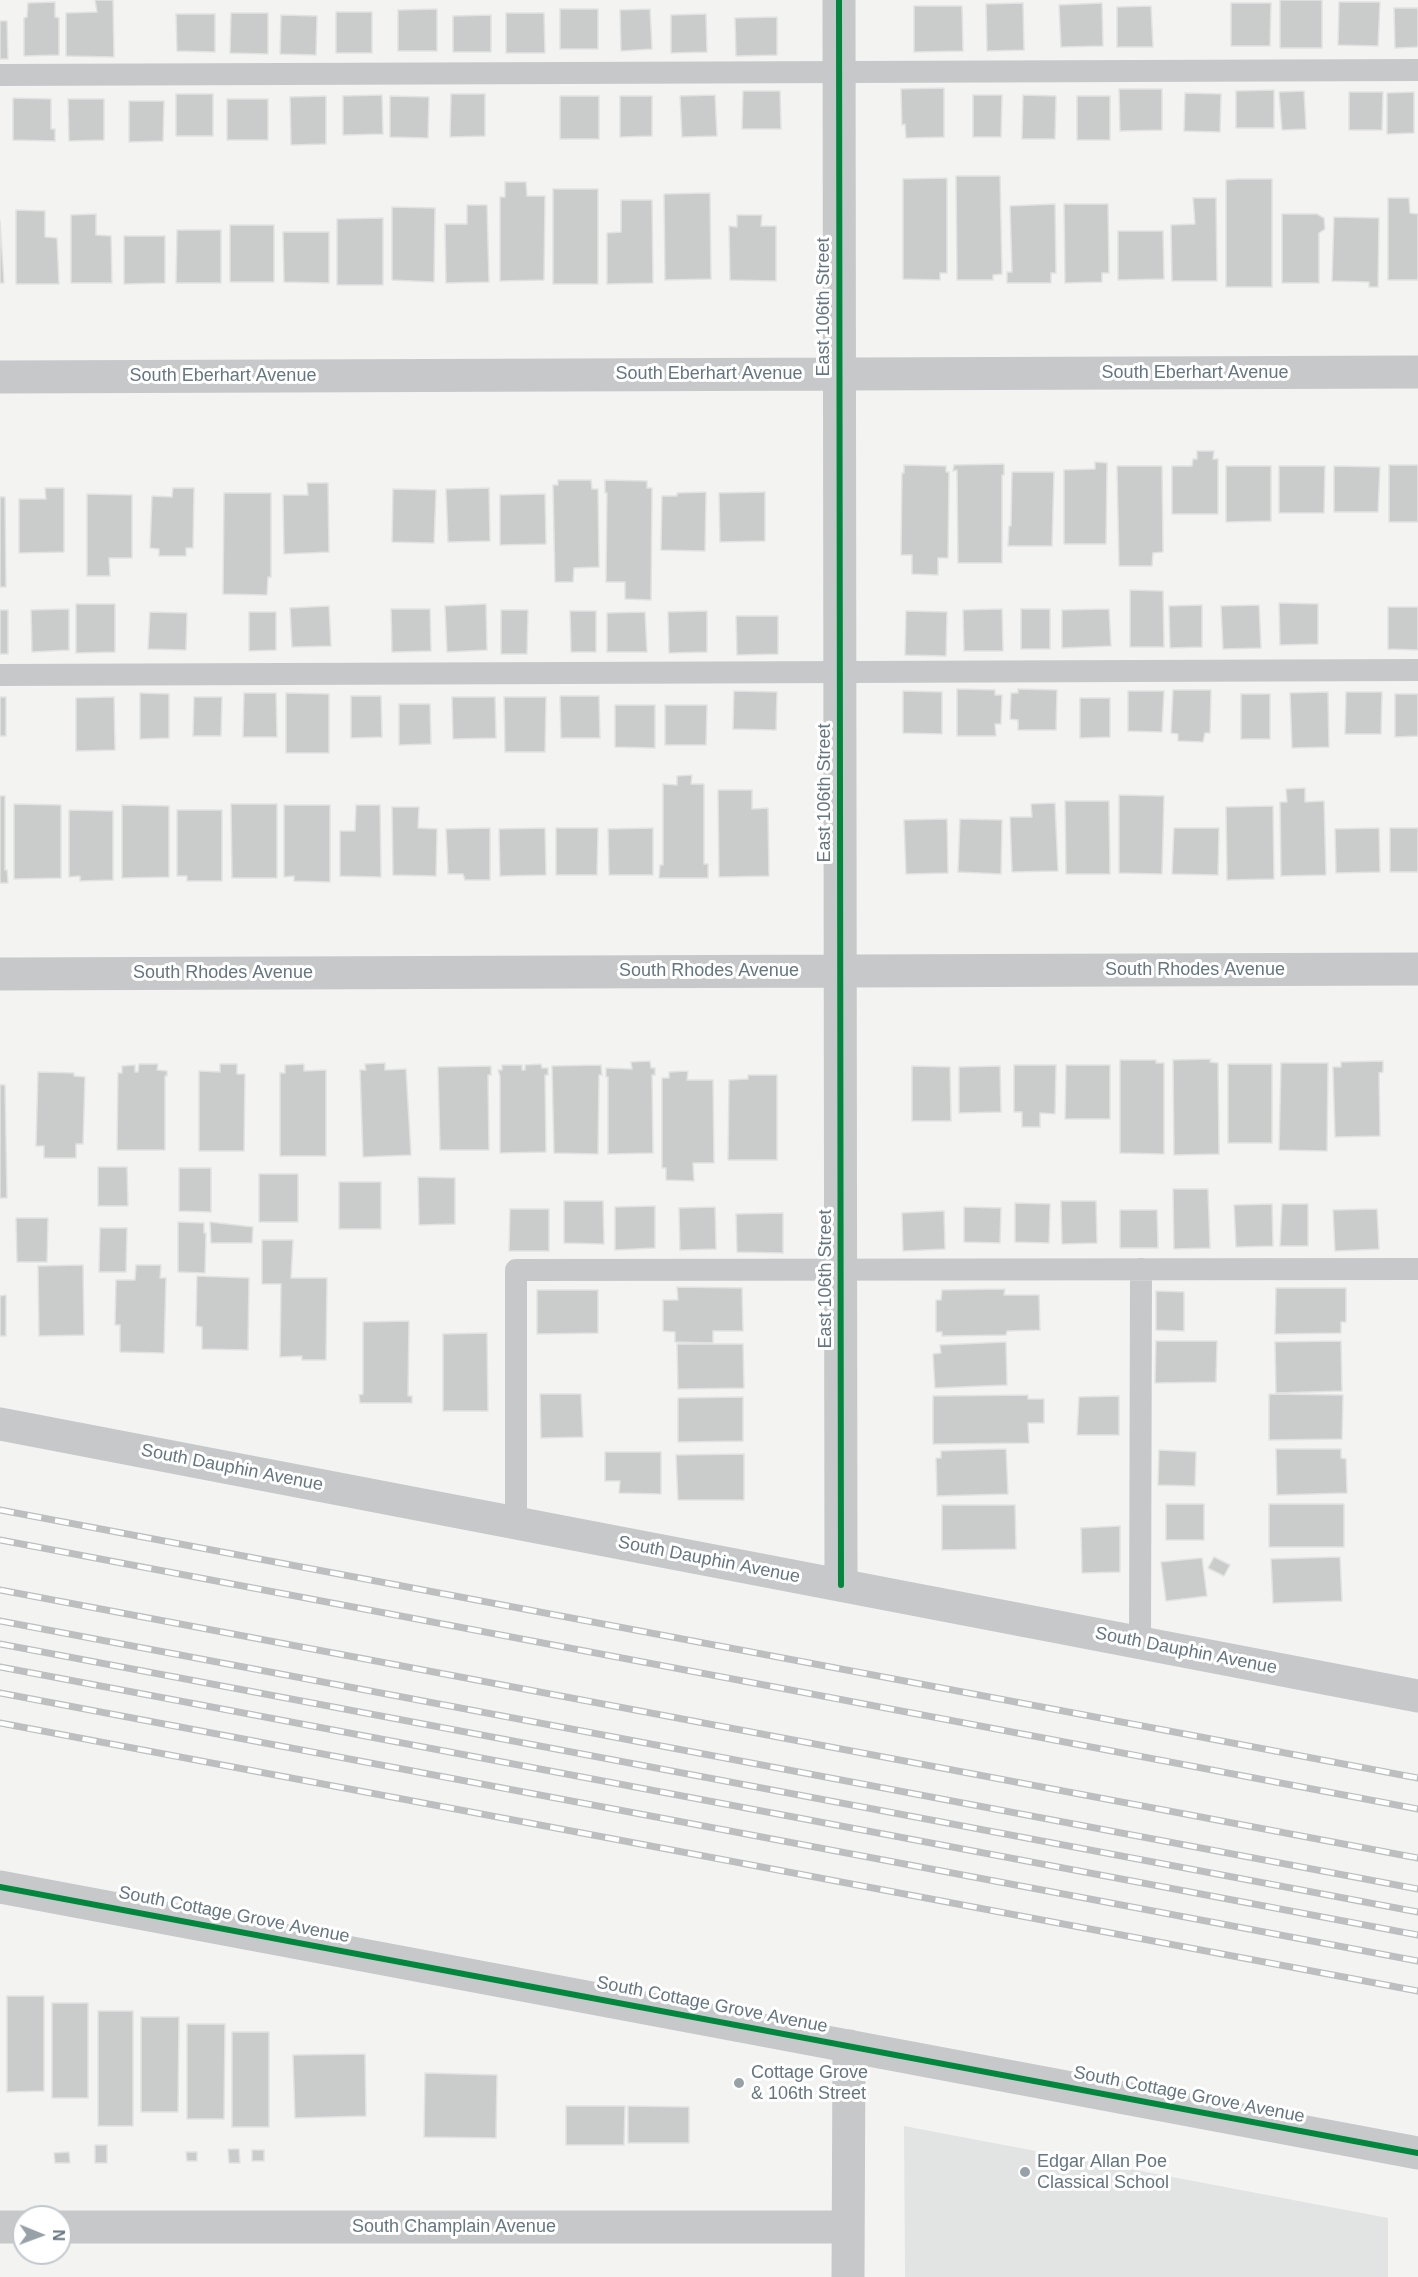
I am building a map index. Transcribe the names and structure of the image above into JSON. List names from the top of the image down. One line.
{"streets":{"street":["East 106th Street","South Eberhart Avenue","South Rhodes Avenue","South Dauphin Avenue","South Cottage Grove Avenue","South Champlain Avenue"]},"crossings":[["East 106th Street","South Eberhart Avenue"],["East 106th Street","South Rhodes Avenue"],["East 106th Street","South Dauphin Avenue"]],"places":["Cottage Grove & 106th Street","Edgar Allan Poe Classical School"],"north":"right"}
